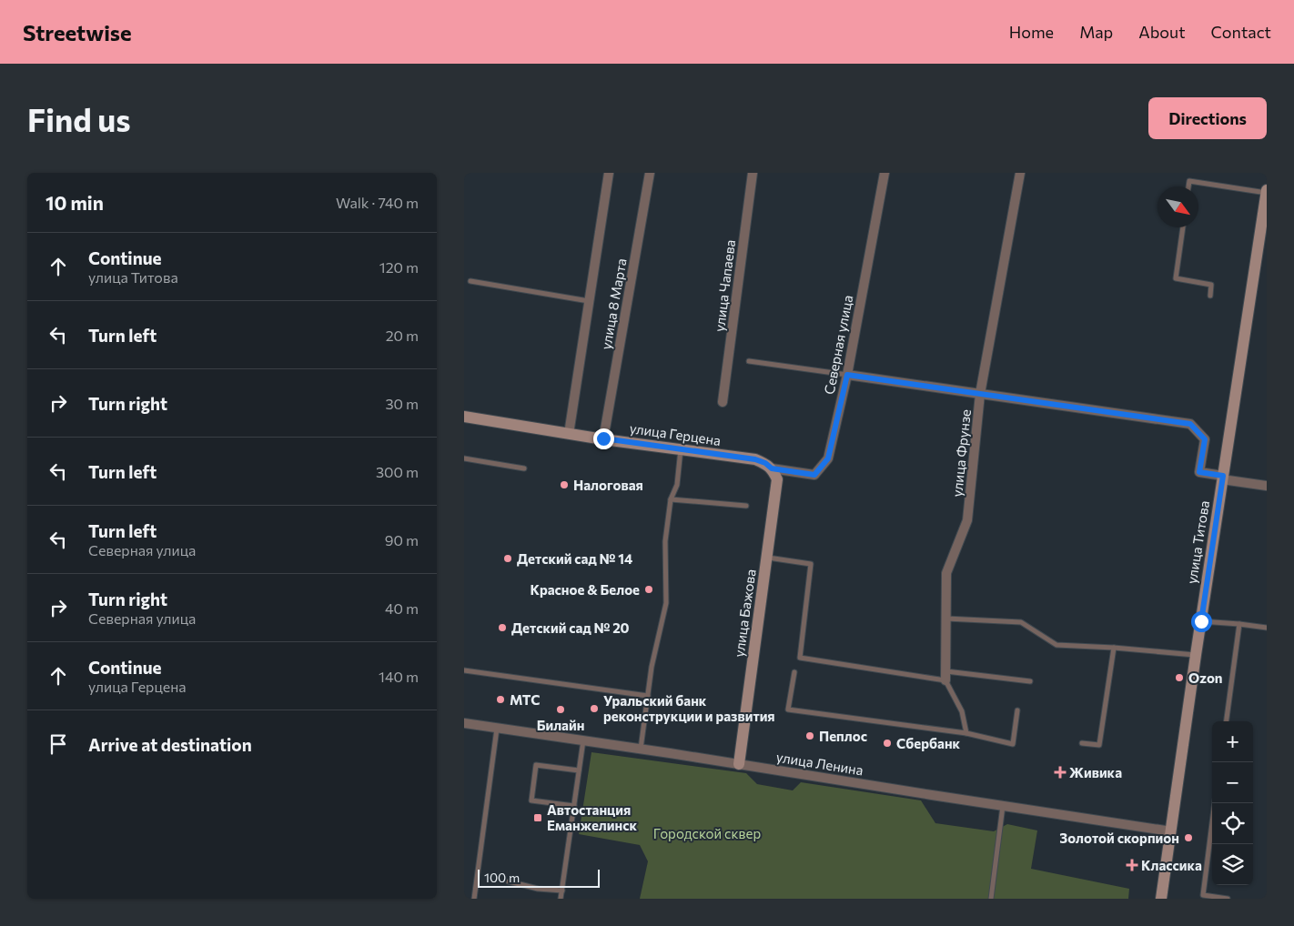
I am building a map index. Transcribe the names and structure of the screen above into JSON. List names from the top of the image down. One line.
{"streets":{"street":["улица Чапаева","улица 8 Марта","Северная улица","улица Герцена","улица Фрунзе","улица Титова","улица Бажова","улица Ленина"]},"crossings":[["улица 8 Марта","улица Герцена"],["Северная улица","улица Герцена"],["Северная улица","улица Бажова"],["улица Герцена","улица Бажова"],["улица Титова","улица Ленина"],["улица Бажова","улица Ленина"]],"parks":["Городской сквер"],"places":{"other":["Налоговая","Детский сад № 14","Красное & Белое","Детский сад № 20","Ozon","МТС","Уральский банк реконструкции и развития","Билайн","Пеплос","Сбербанк","Золотой скорпион"],"health":["Живика","Классика"],"transit":["Автостанция Еманжелинск"]},"scale_bar":"100 m","north":"bottom right","page":{"header":"Streetwise","nav":["Home","Map","About","Contact"],"buttons":"Directions","title":"Find us","heading":["10 min","Walk · 740 m"],"list":[["Continue","улица Титова","120 m"],["Turn left","20 m"],["Turn right","30 m"],["Turn left","300 m"],["Turn left","Северная улица","90 m"],["Turn right","Северная улица","40 m"],["Continue","улица Герцена","140 m"],"Arrive at destination"],"map_buttons":["+","−"],"scale":"100 m"}}
